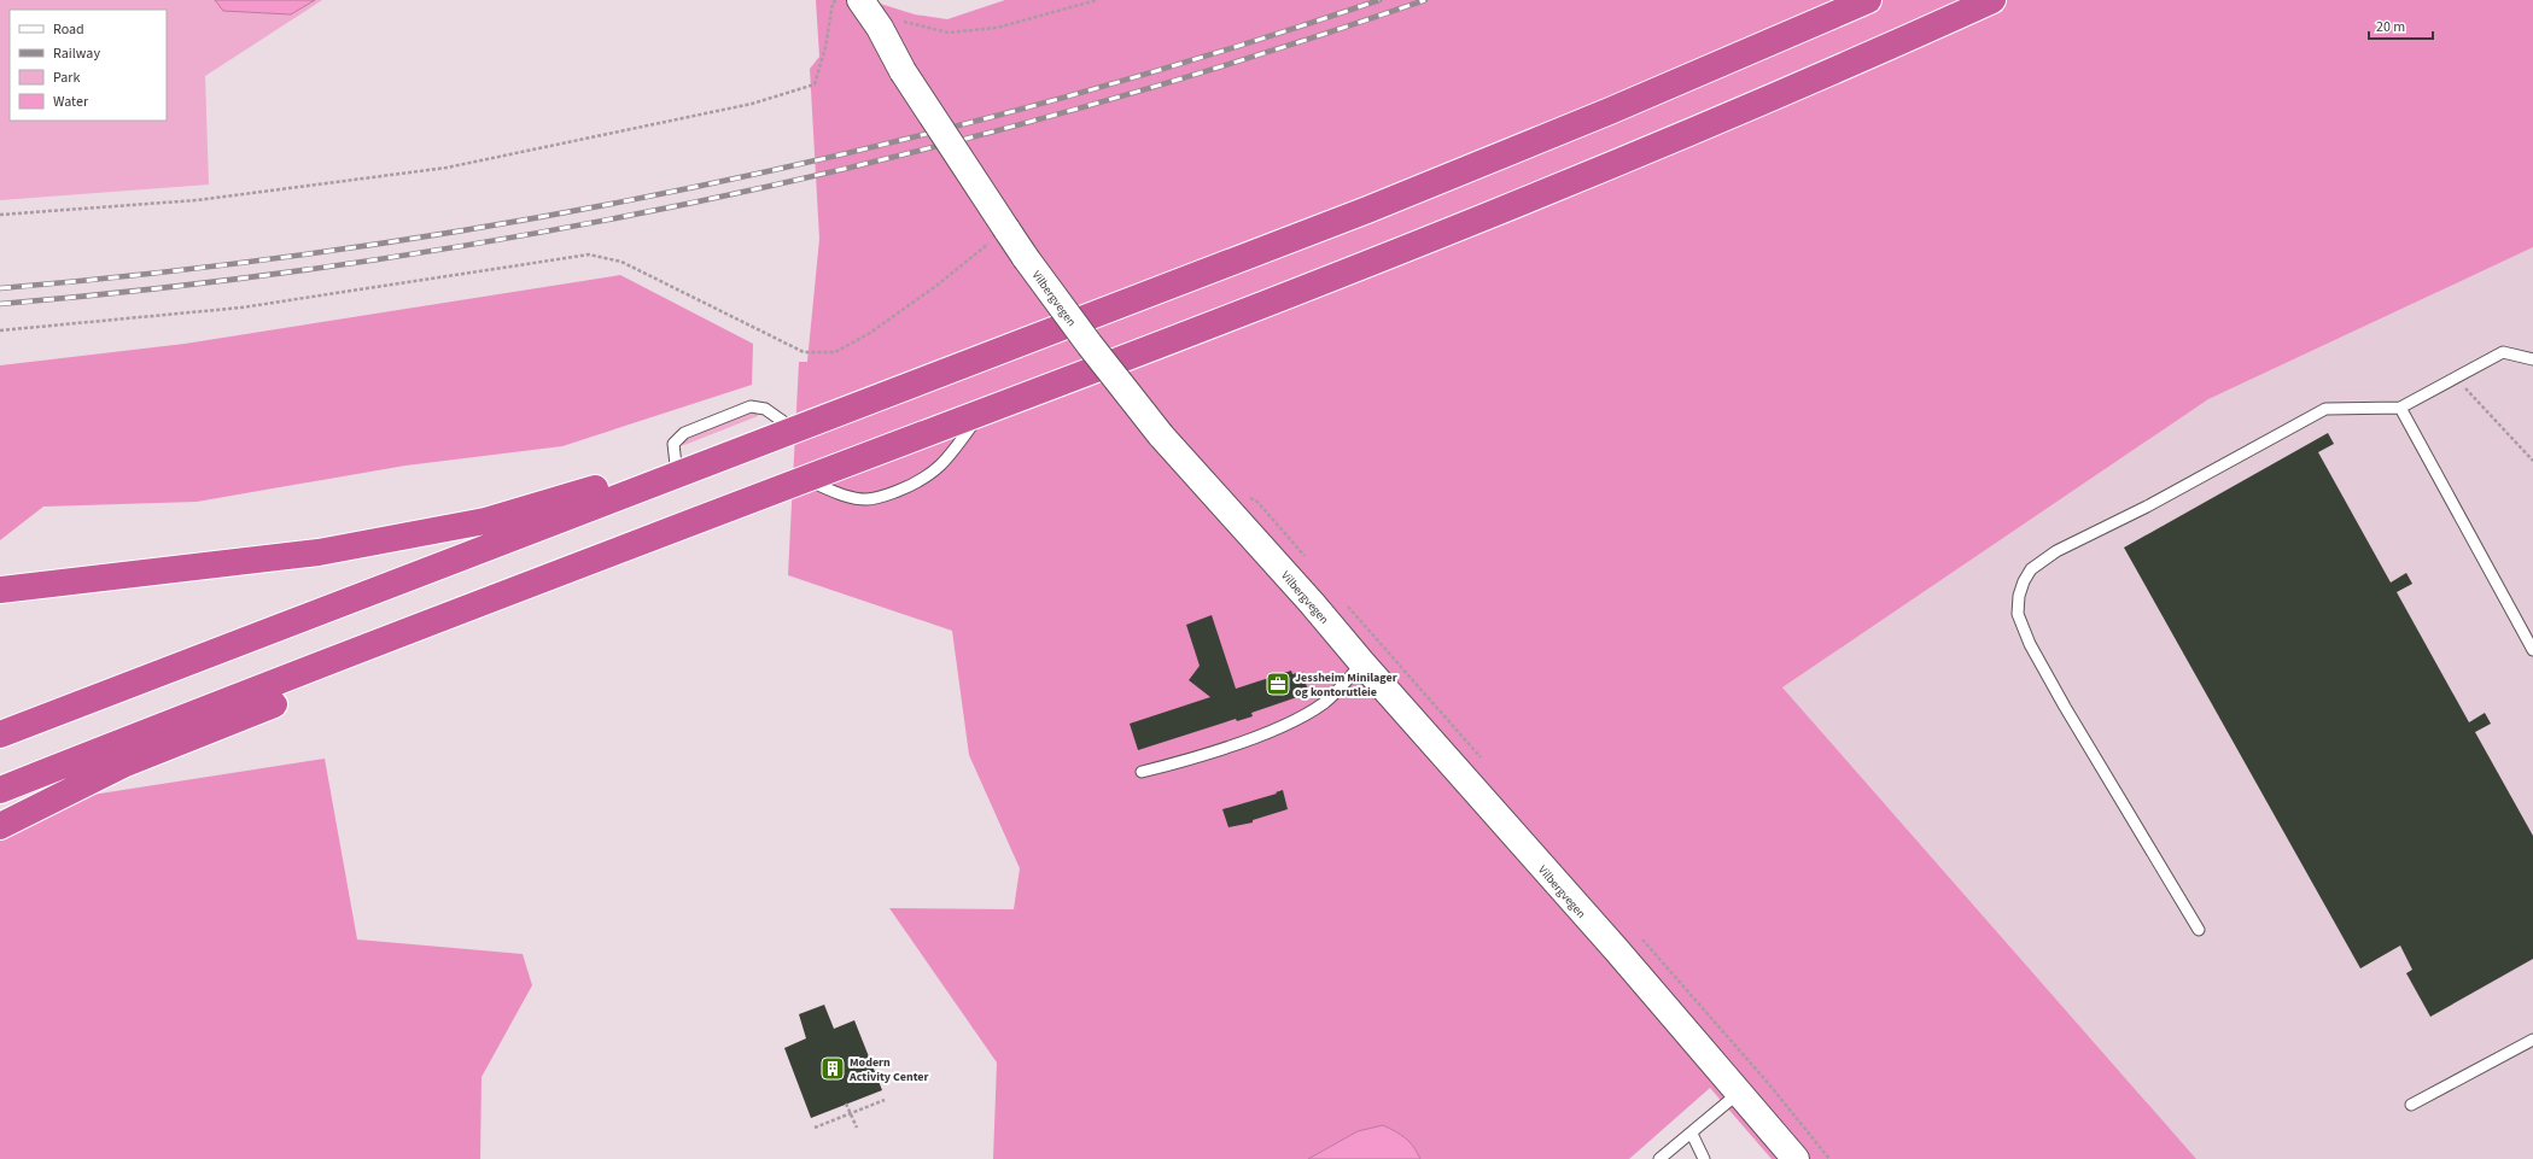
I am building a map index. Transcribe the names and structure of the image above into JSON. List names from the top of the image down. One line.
{"streets":{"main road":["Vilbergvegen"]},"places":{"office":["Jessheim Minilager og kontorutleie"],"building":["Modern Activity Center"]},"legend":["Road","Railway","Park","Water"],"scale_bar":"20 m"}
